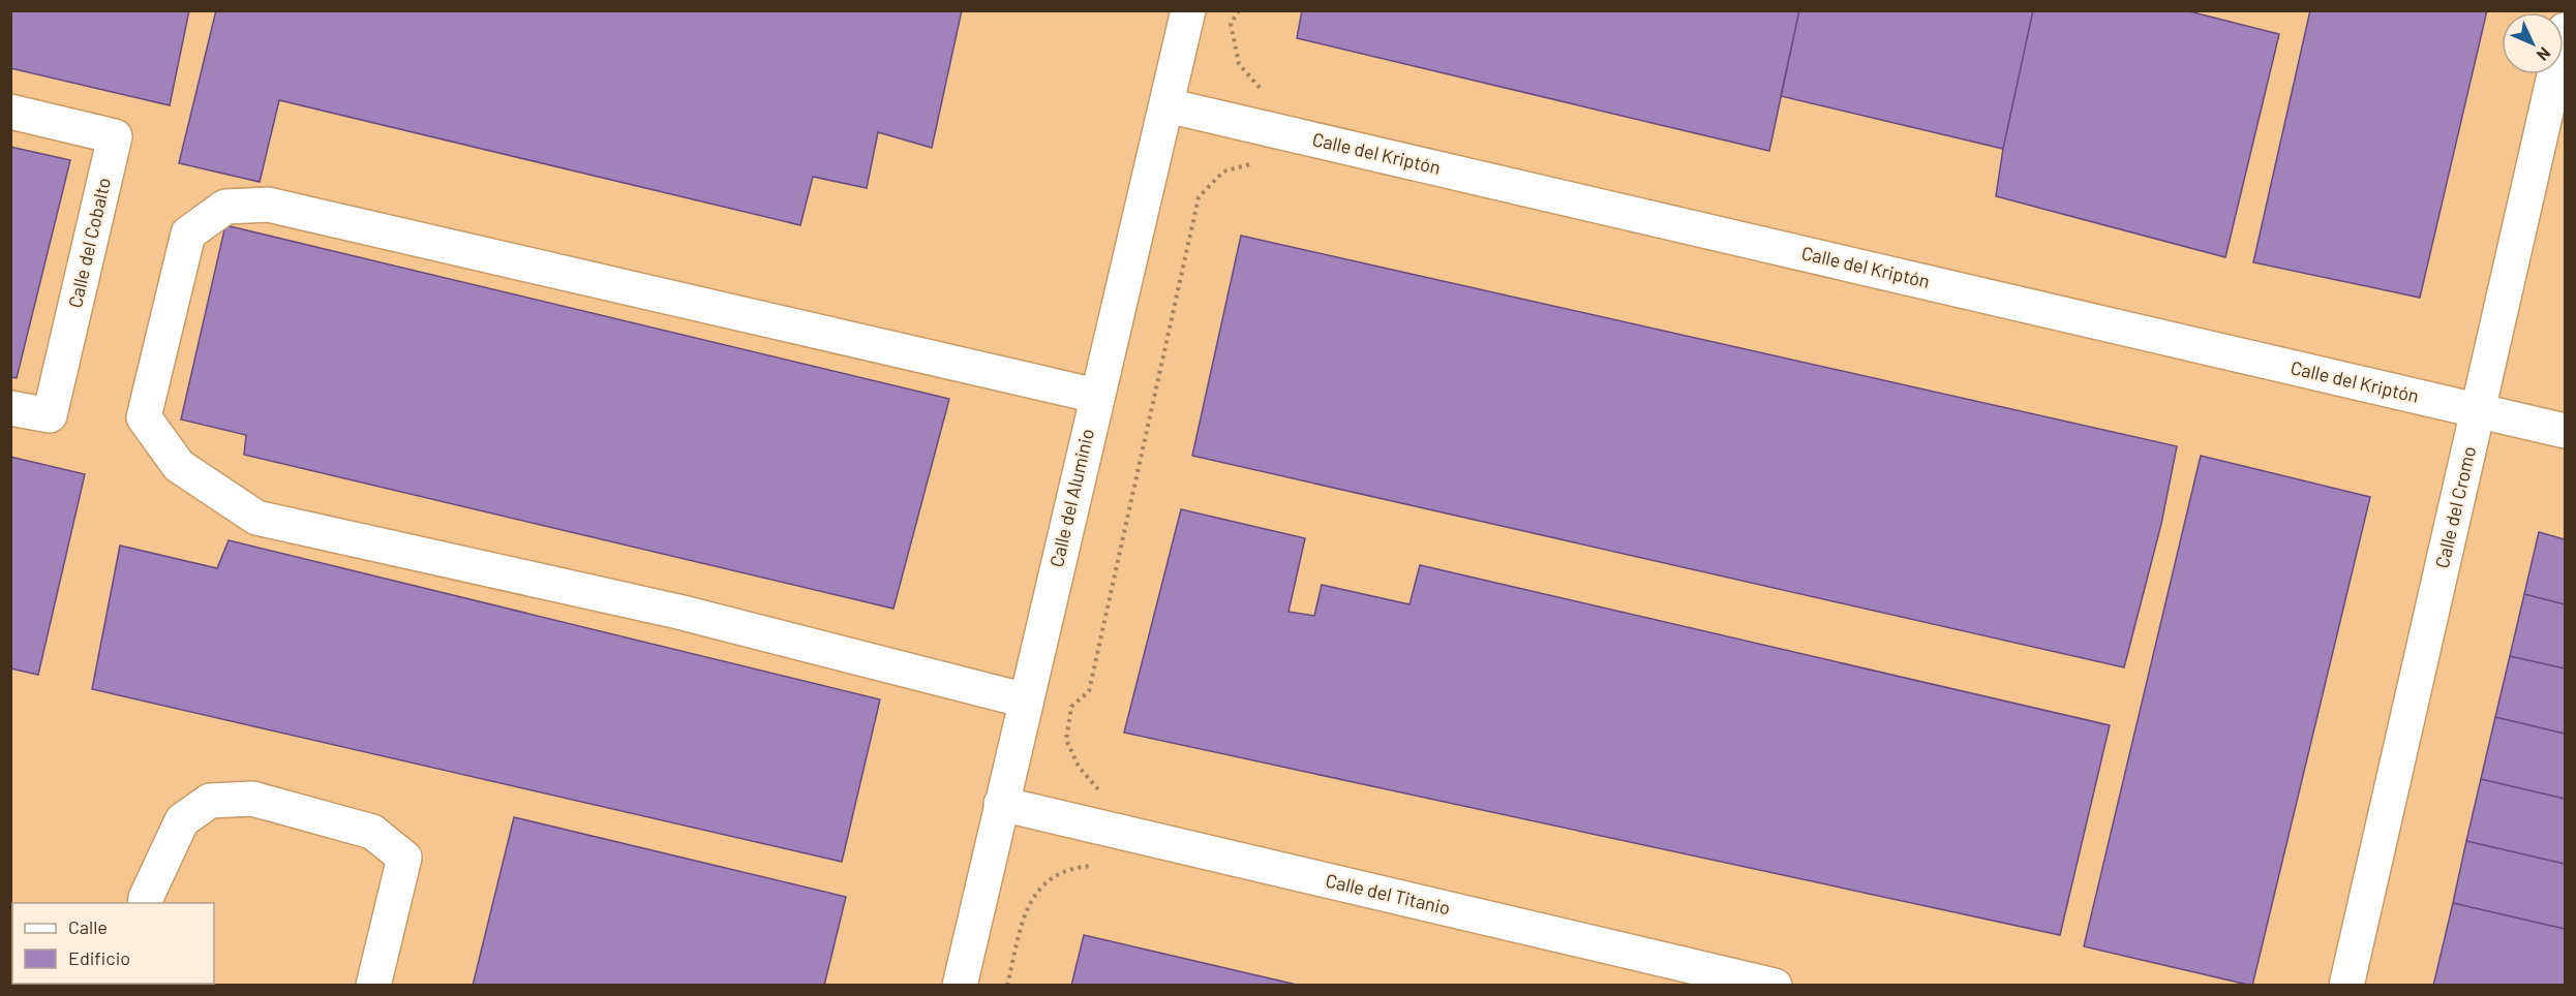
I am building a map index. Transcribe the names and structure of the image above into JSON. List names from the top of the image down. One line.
{"streets":{"street":["Calle del Kriptón","Calle del Cobalto","Calle del Aluminio","Calle del Cromo","Calle del Titanio"]},"crossings":[["Calle del Kriptón","Calle del Aluminio"],["Calle del Kriptón","Calle del Cromo"],["Calle del Aluminio","Calle del Titanio"]],"legend":["Calle","Edificio"],"north":"bottom right"}
